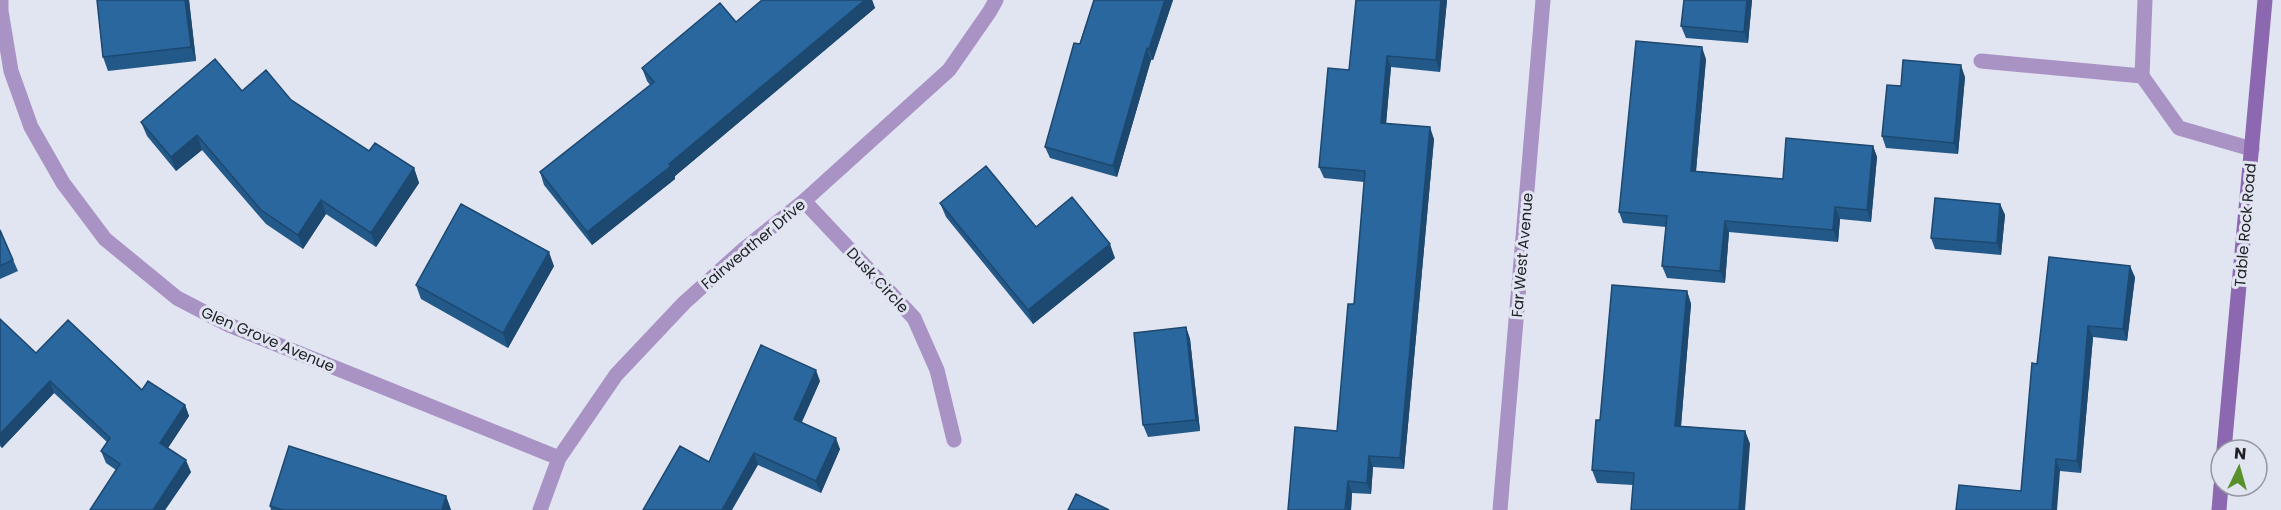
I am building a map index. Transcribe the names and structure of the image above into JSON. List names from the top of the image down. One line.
{"streets":{"main road":["Table Rock Road"],"street":["Fairweather Drive","Far West Avenue","Dusk Circle","Glen Grove Avenue"]},"crossings":[["Fairweather Drive","Dusk Circle"],["Fairweather Drive","Glen Grove Avenue"]],"north":"top"}
